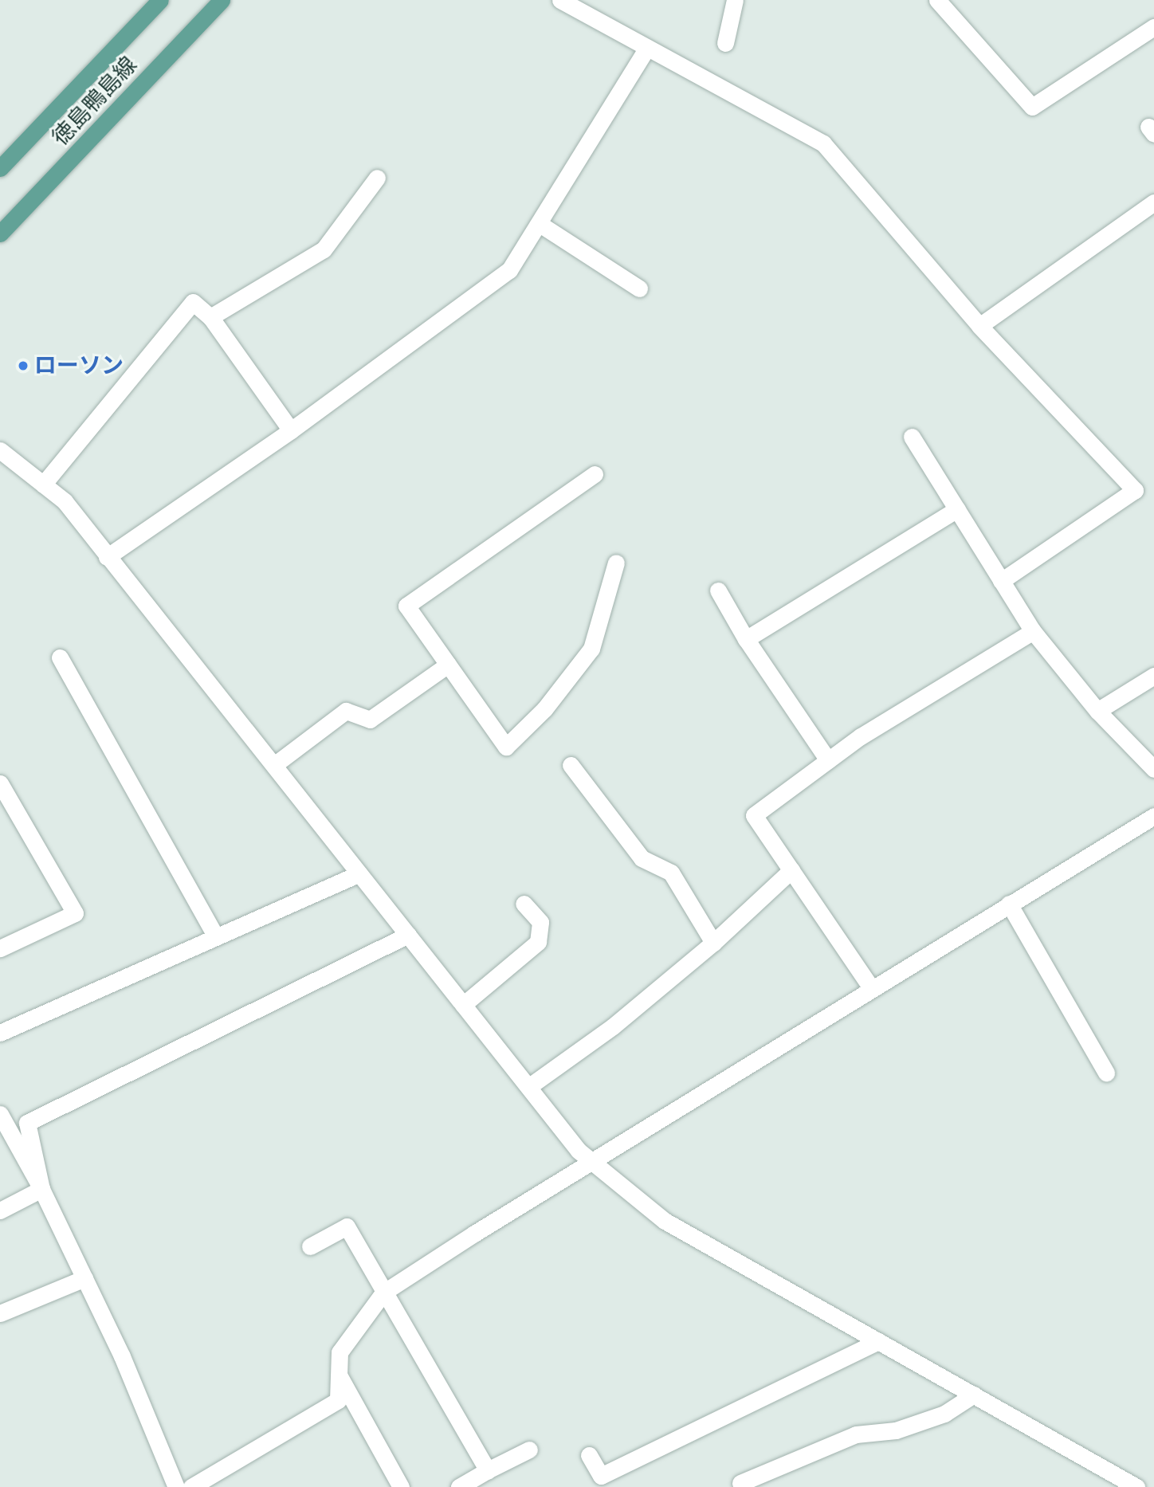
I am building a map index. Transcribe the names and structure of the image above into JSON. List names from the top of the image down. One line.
{"streets":{"main road":["徳島鴨島線"]},"places":["ローソン"]}
